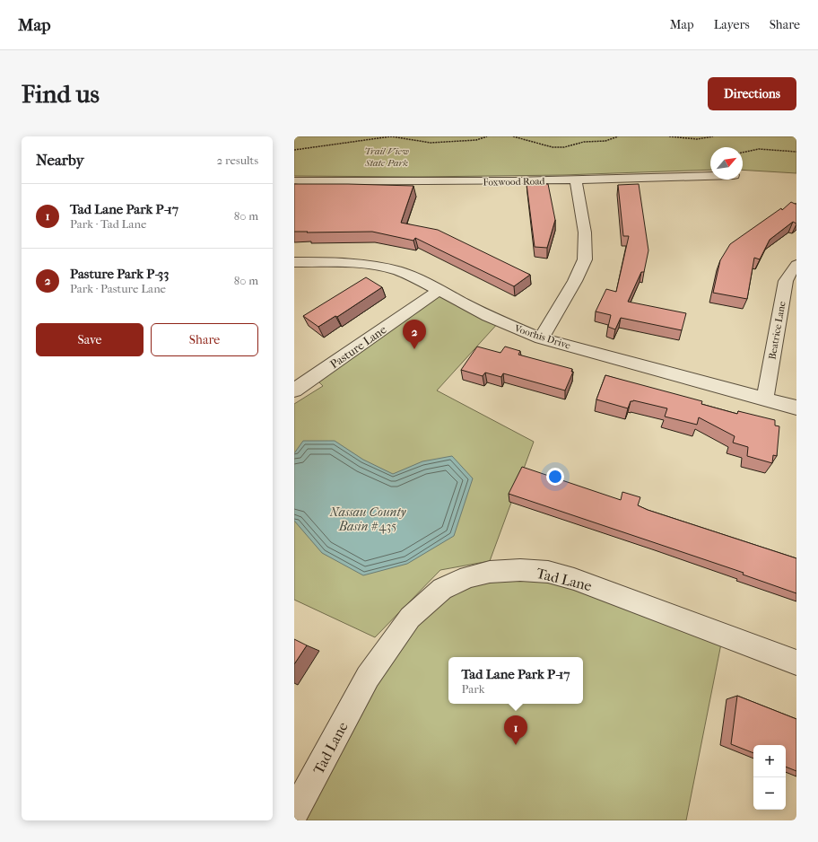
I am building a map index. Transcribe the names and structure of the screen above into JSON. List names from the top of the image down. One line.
{"streets":{"street":["Foxwood Road","Beatrice Lane","Voorhis Drive","Pasture Lane","Tad Lane"]},"crossings":[["Beatrice Lane","Voorhis Drive"],["Voorhis Drive","Pasture Lane"]],"water":["Nassau County Basin #435"],"parks":["Trail View State Park"],"north":"top right","page":{"header":"Map","nav":["Map","Layers","Share"],"buttons":["Directions",["Save","Share"]],"title":"Find us","heading":["Nearby","2 results"],"list":[{"mark":"1","name":"Tad Lane Park P-17","note":"Park · Tad Lane","value":"80 m"},{"mark":"2","name":"Pasture Park P-33","note":"Park · Pasture Lane","value":"80 m"}],"pins":["2","1"],"popup":["Tad Lane Park P-17","Park"],"map_buttons":["+","−"]}}
